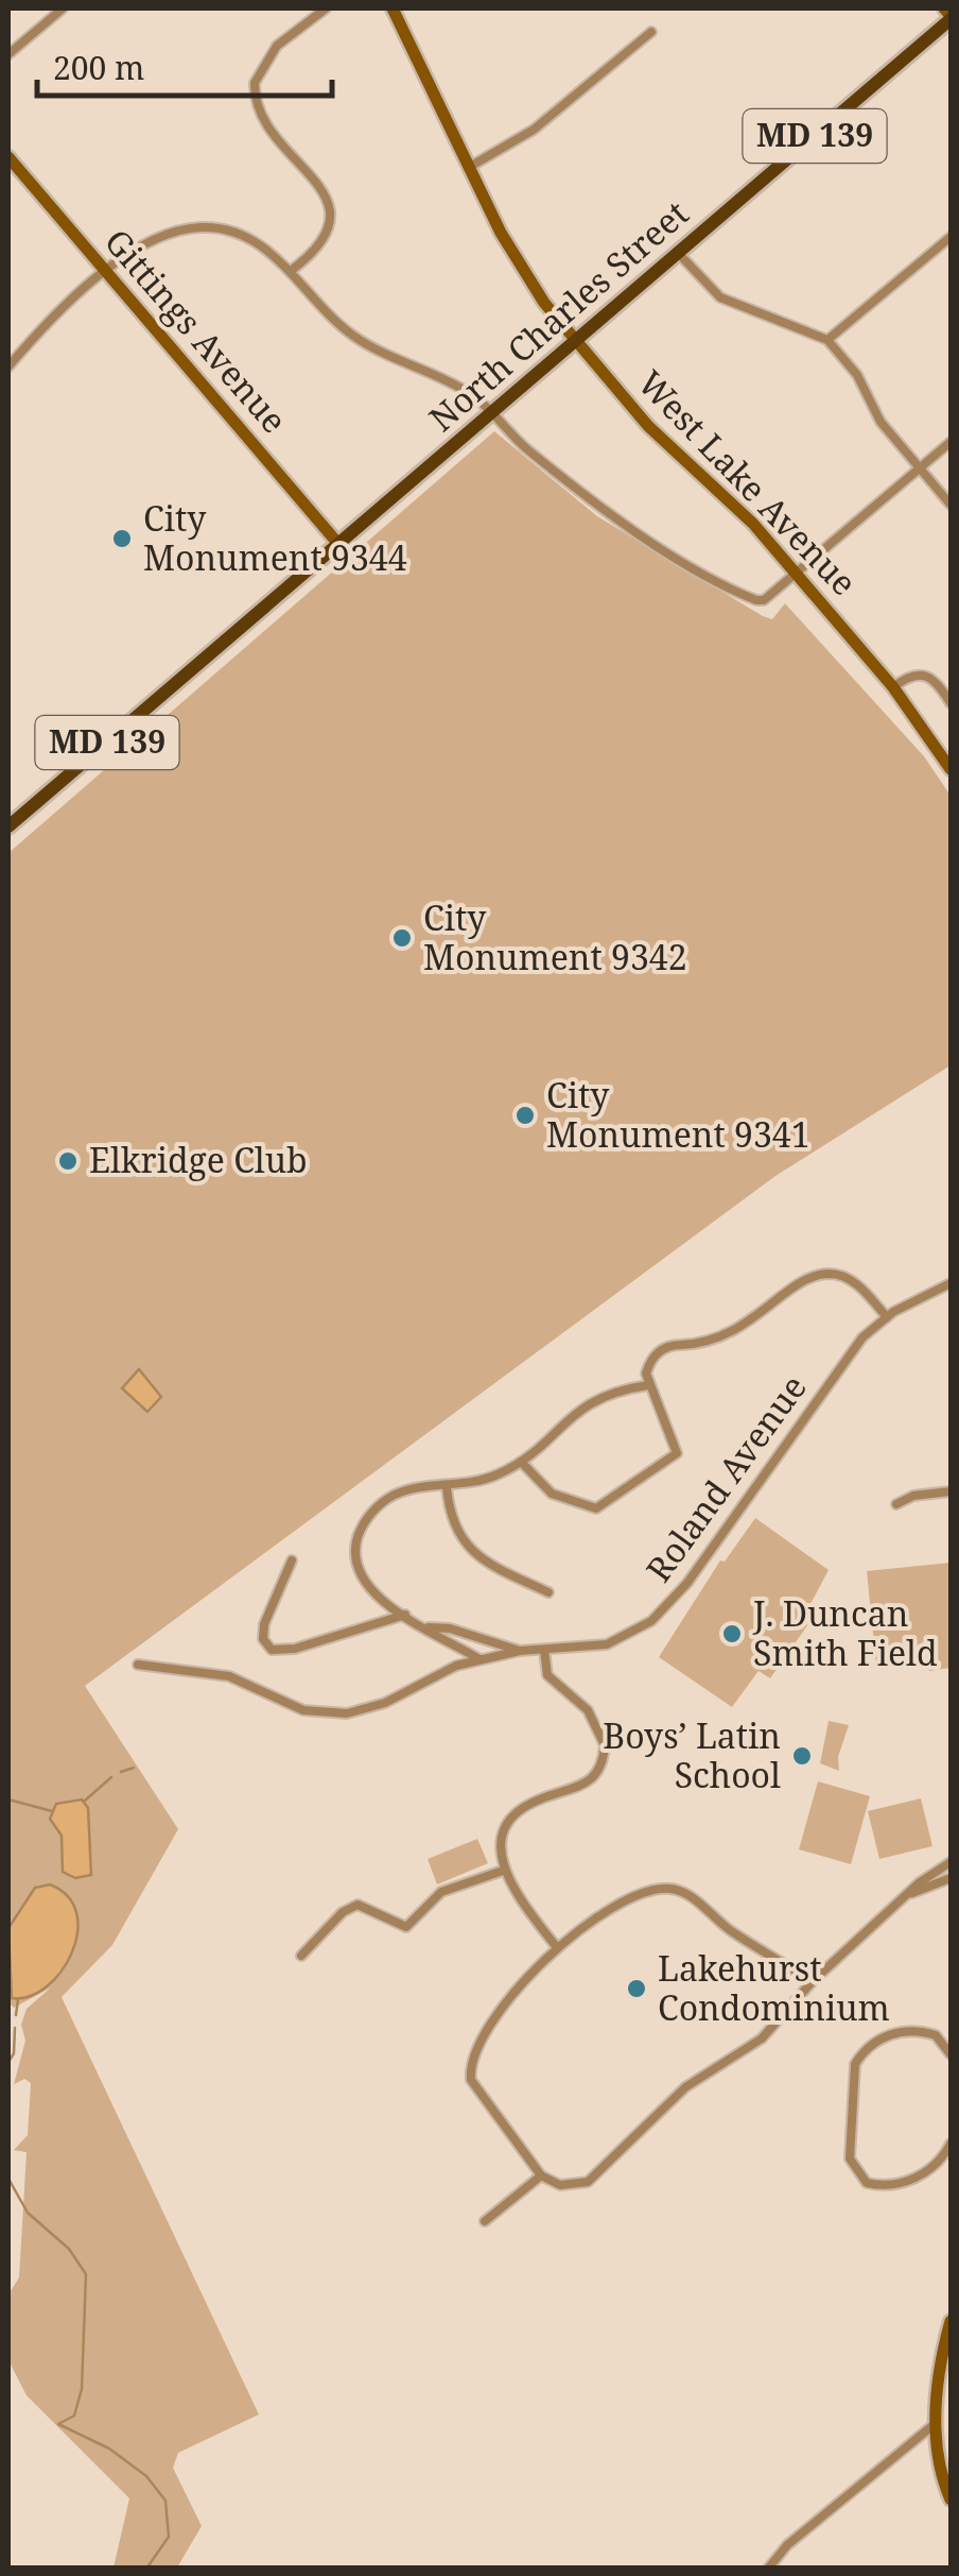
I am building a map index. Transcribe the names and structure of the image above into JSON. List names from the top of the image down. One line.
{"streets":{"main road":["MD 139","North Charles Street"],"street":["Gittings Avenue","West Lake Avenue","Roland Avenue"]},"crossings":[["North Charles Street","Gittings Avenue"],["North Charles Street","West Lake Avenue"]],"places":["City Monument 9344","City Monument 9342","City Monument 9341","Elkridge Club","J. Duncan Smith Field","Boys’ Latin School","Lakehurst Condominium"],"scale_bar":"200 m"}
